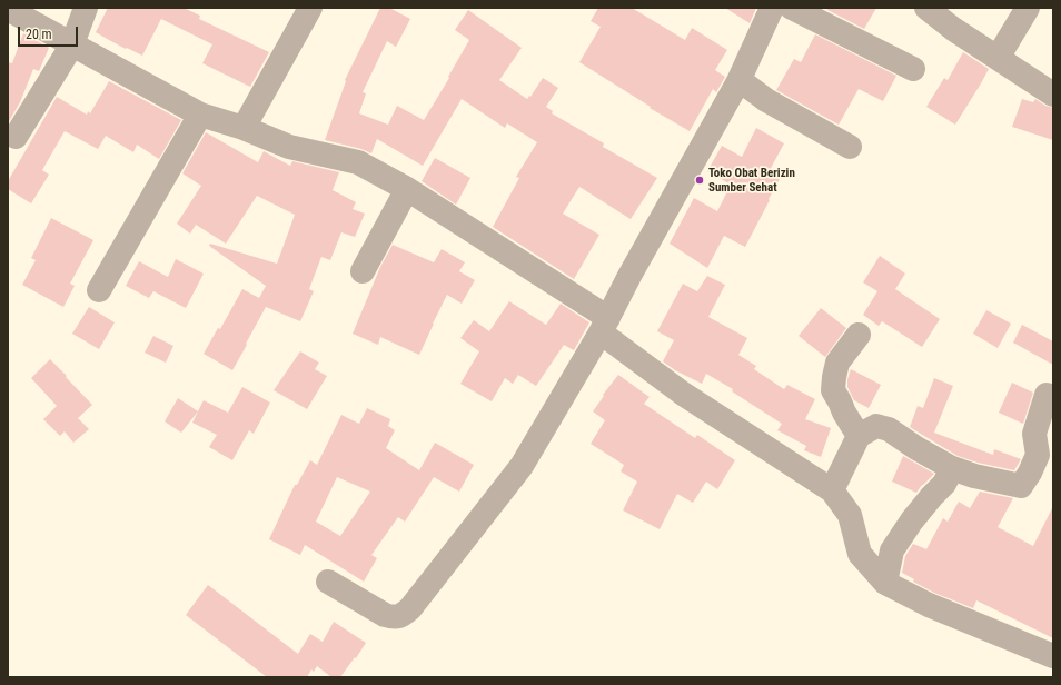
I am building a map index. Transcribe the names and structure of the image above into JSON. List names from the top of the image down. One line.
{"places":["Toko Obat Berizin Sumber Sehat"],"scale_bar":"20 m"}
